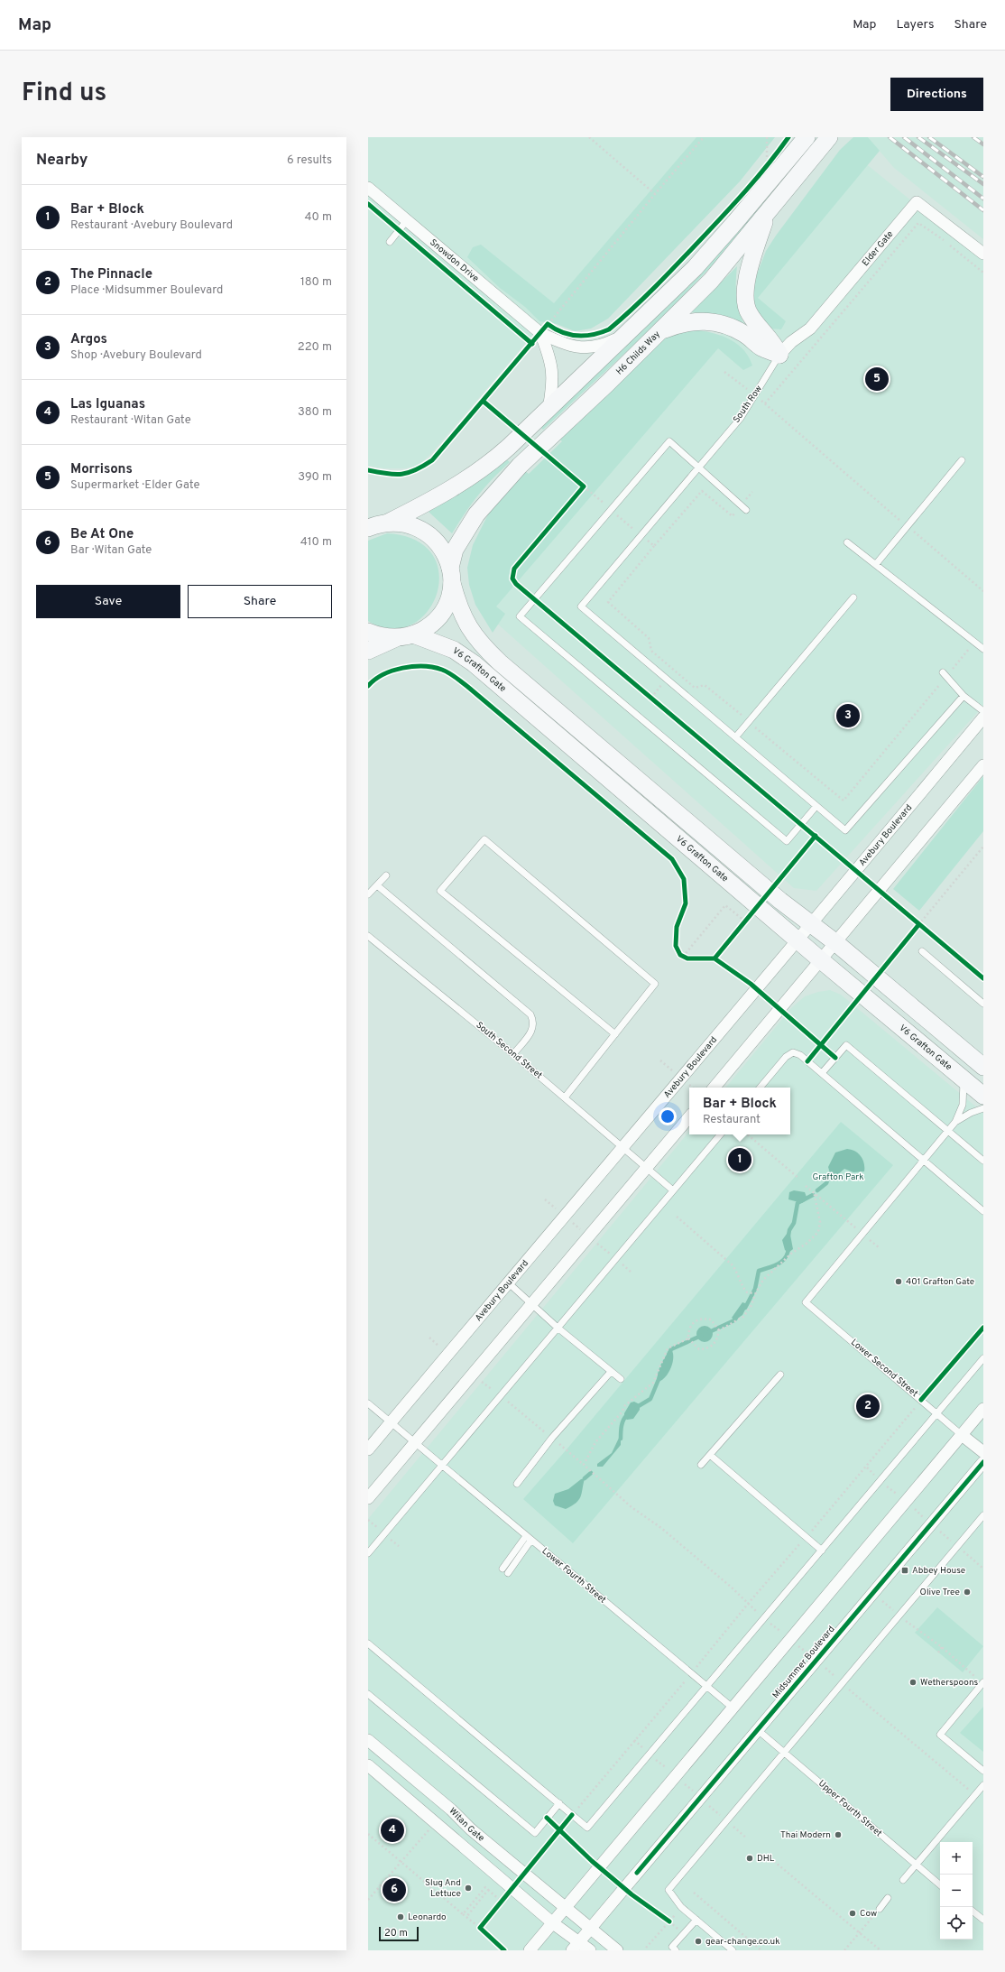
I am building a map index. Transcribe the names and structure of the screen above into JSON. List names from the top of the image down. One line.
{"streets":{"street":["Elder Gate","Snowdon Drive","H6 Childs Way","V6 Grafton Gate","Avebury Boulevard","Midsummer Boulevard","Witan Gate"],"lane":["South Row","South Second Street","Lower Second Street","Lower Fourth Street","Upper Fourth Street"]},"crossings":[["Elder Gate","South Row"],["H6 Childs Way","V6 Grafton Gate"],["V6 Grafton Gate","Avebury Boulevard"],["Avebury Boulevard","South Second Street"],["Avebury Boulevard","Lower Fourth Street"],["Midsummer Boulevard","Upper Fourth Street"],["Midsummer Boulevard","Witan Gate"]],"parks":["Grafton Park"],"places":{"other":["401 Grafton Gate","Olive Tree","Wetherspoons","Thai Modern","DHL","Slug And Lettuce","Cow","Leonardo","gear-change.co.uk"],"transit":["Abbey House"]},"scale_bar":"20 m","page":{"header":"Map","nav":["Map","Layers","Share"],"title":"Find us","buttons":["Directions",["Save","Share"]],"heading":["Nearby","6 results"],"list":[{"mark":"1","name":"Bar + Block","note":"Restaurant · Avebury Boulevard","value":"40 m"},{"mark":"2","name":"The Pinnacle","note":"Place · Midsummer Boulevard","value":"180 m"},{"mark":"3","name":"Argos","note":"Shop · Avebury Boulevard","value":"220 m"},{"mark":"4","name":"Las Iguanas","note":"Restaurant · Witan Gate","value":"380 m"},{"mark":"5","name":"Morrisons","note":"Supermarket · Elder Gate","value":"390 m"},{"mark":"6","name":"Be At One","note":"Bar · Witan Gate","value":"410 m"}],"pins":["5","3","1","2","4","6"],"popup":["Bar + Block","Restaurant"],"map_buttons":["+","−"],"scale":"20 m"}}
